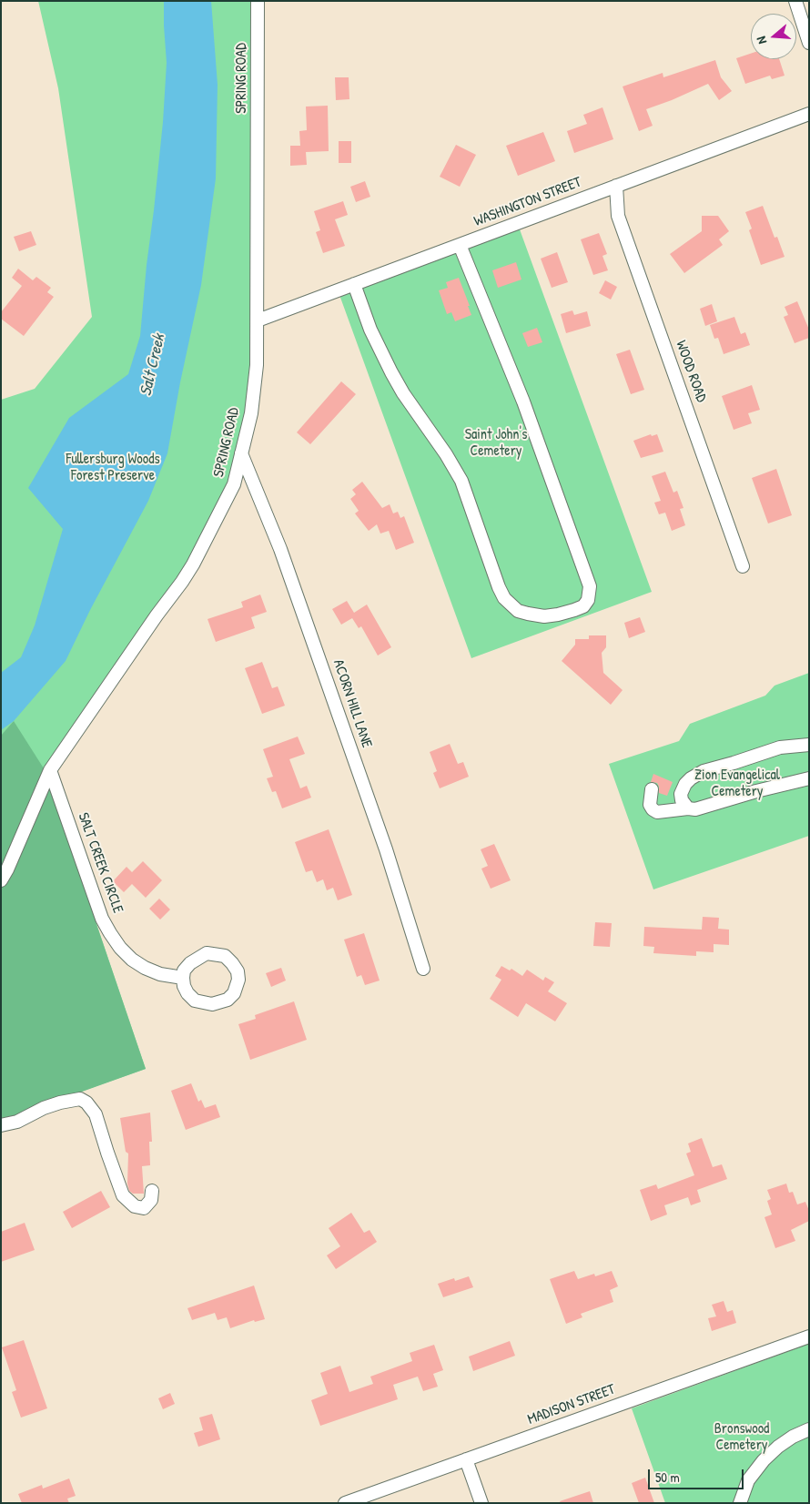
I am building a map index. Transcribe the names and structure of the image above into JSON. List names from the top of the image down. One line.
{"streets":{"street":["SPRING ROAD","WASHINGTON STREET","WOOD ROAD","ACORN HILL LANE","SALT CREEK CIRCLE","MADISON STREET"]},"crossings":[["SPRING ROAD","WASHINGTON STREET"],["SPRING ROAD","ACORN HILL LANE"],["SPRING ROAD","SALT CREEK CIRCLE"],["WASHINGTON STREET","WOOD ROAD"]],"water":["Salt Creek"],"parks":["Saint John's Cemetery","Fullersburg Woods Forest Preserve","Zion Evangelical Cemetery","Bronswood Cemetery"],"scale_bar":"50 m","north":"left"}
